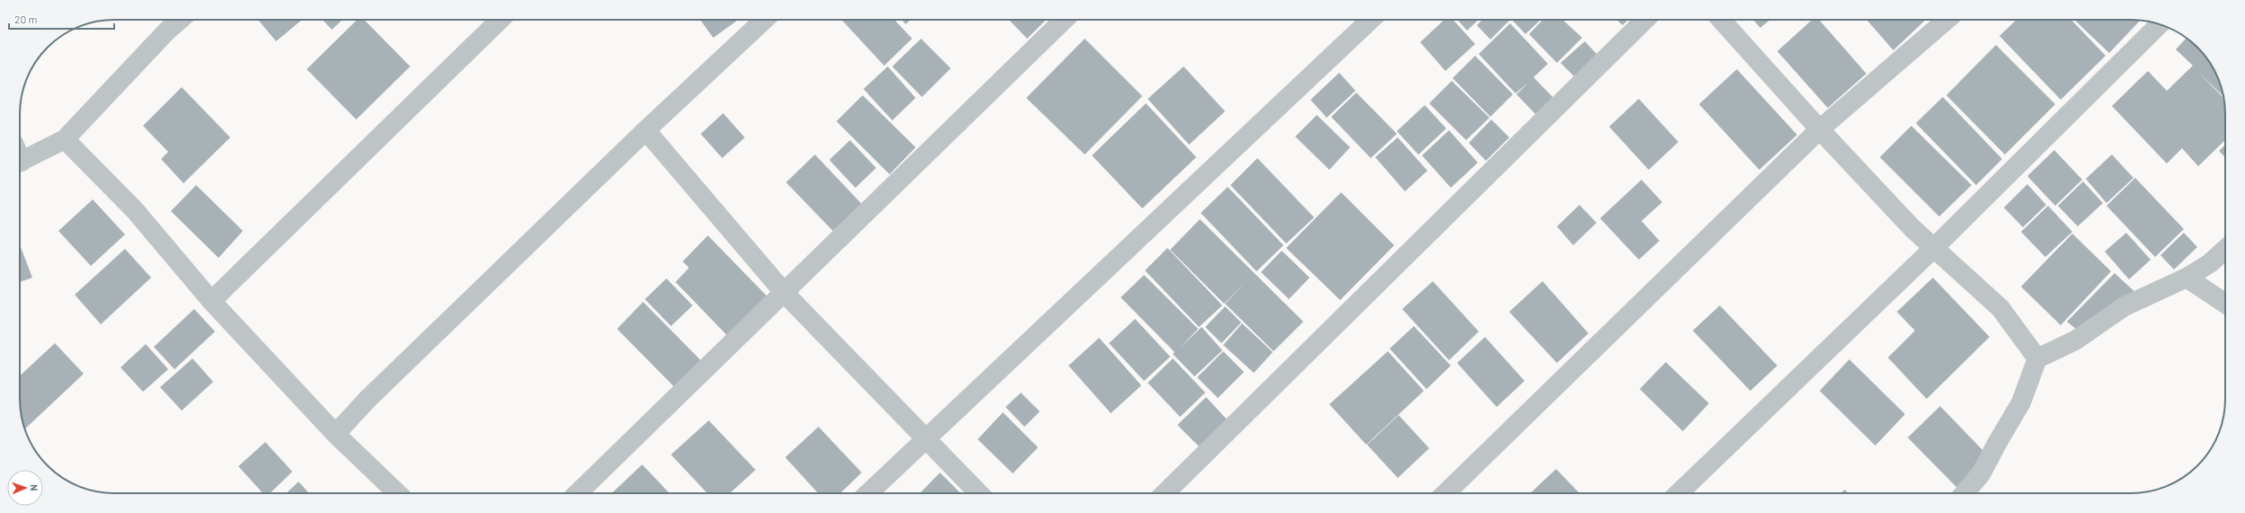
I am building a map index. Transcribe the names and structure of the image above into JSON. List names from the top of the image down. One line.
{"scale_bar":"20 m","north":"right"}
